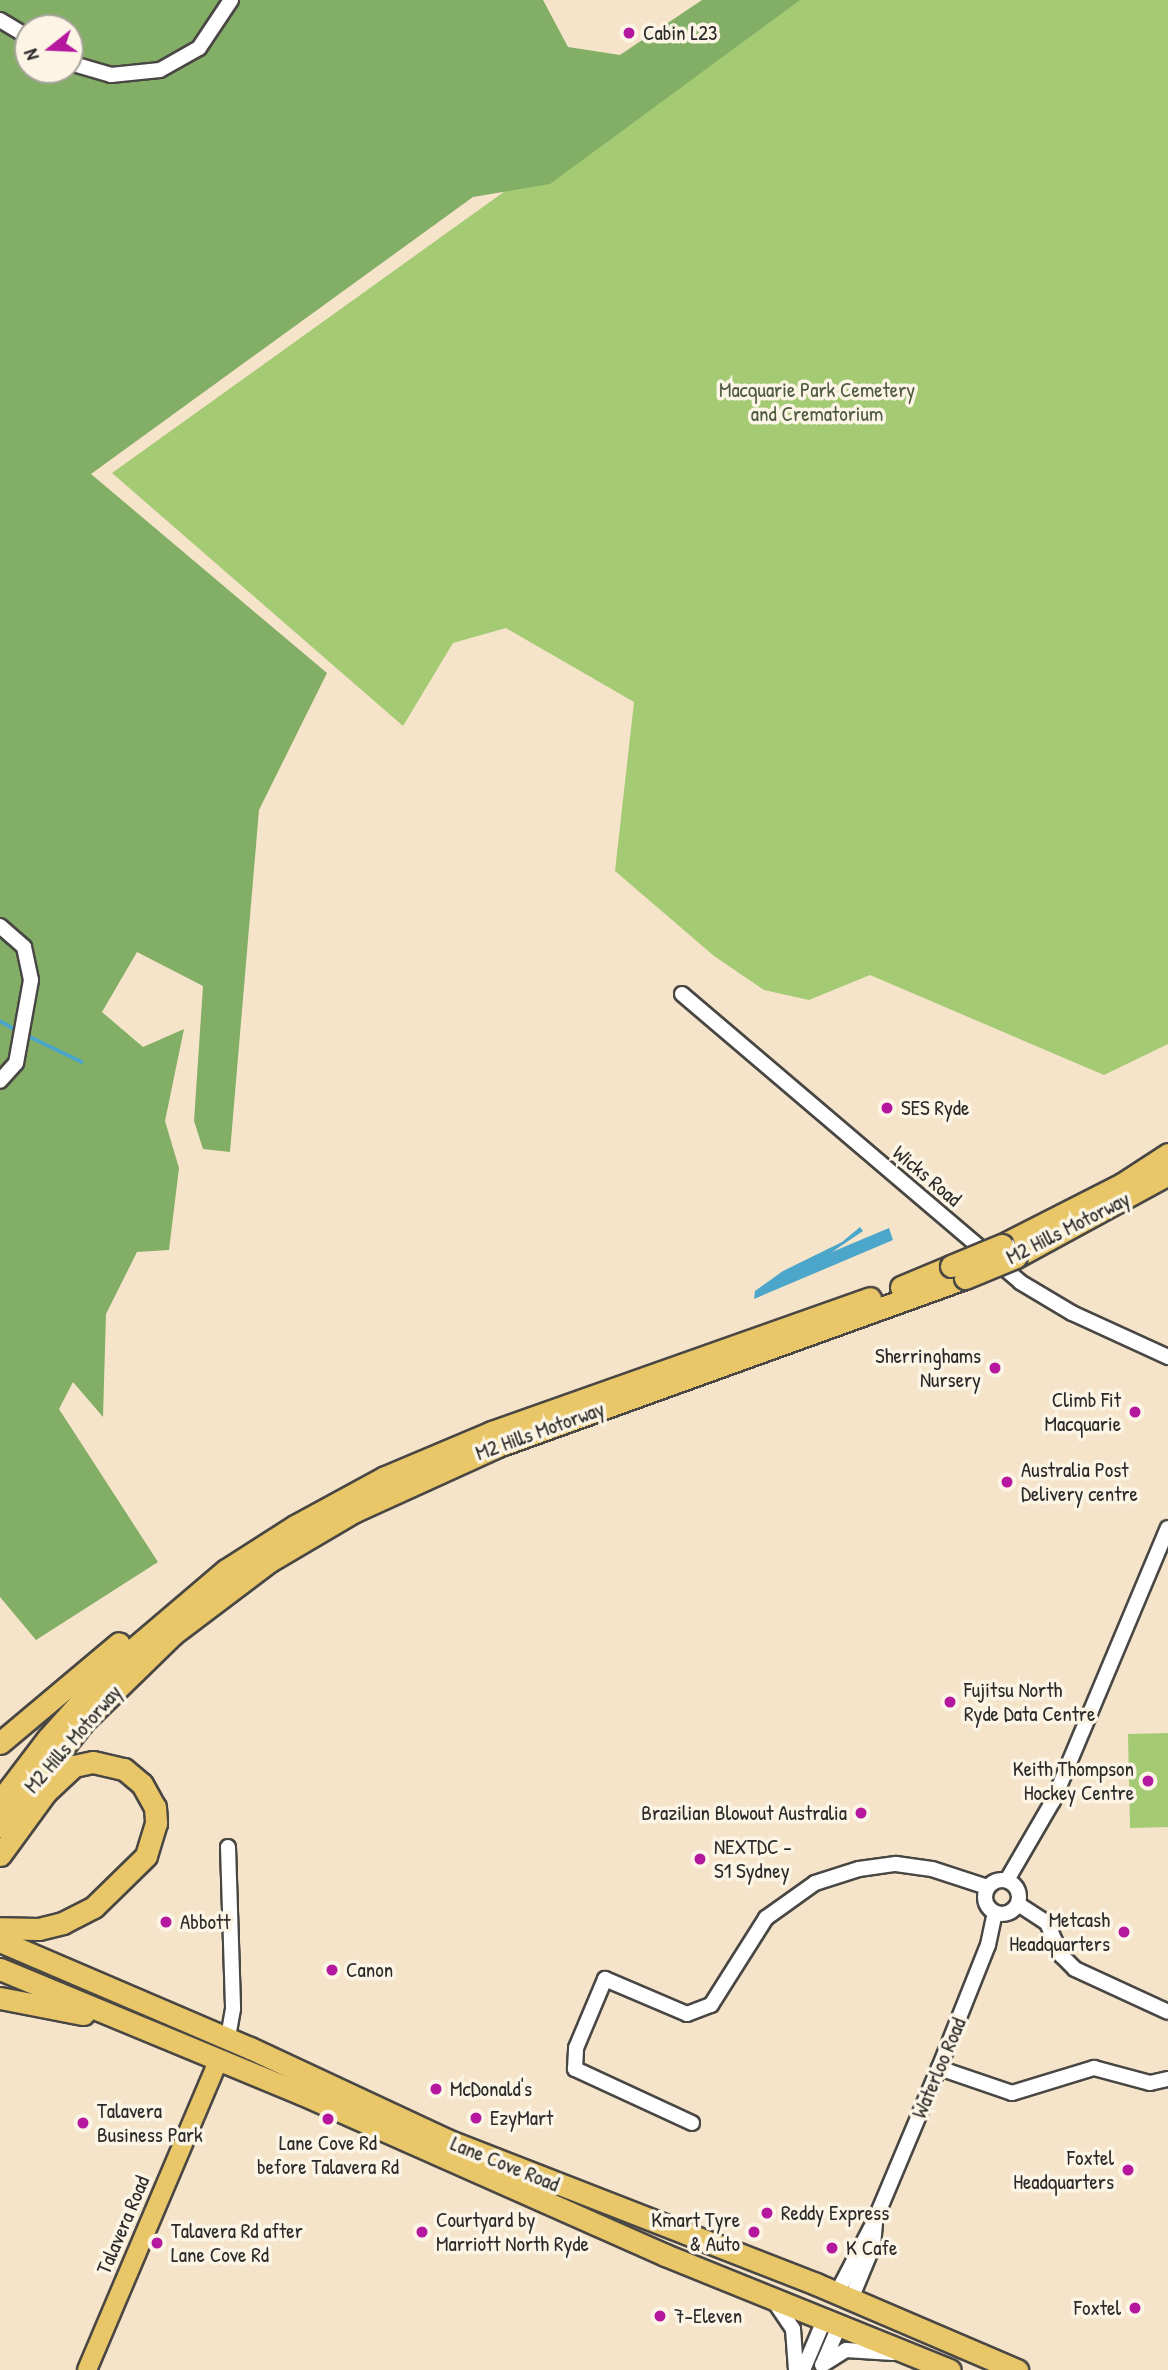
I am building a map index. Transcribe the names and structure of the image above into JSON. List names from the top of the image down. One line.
{"streets":{"highway":["M2 Hills Motorway","Waterloo Road","Lane Cove Road"],"main road":["Talavera Road"],"street":["Wicks Road"]},"crossings":[["Waterloo Road","Lane Cove Road"],["Lane Cove Road","Talavera Road"]],"parks":["Macquarie Park Cemetery and Crematorium"],"places":["Cabin L23","SES Ryde","Sherringhams Nursery","Climb Fit Macquarie","Australia Post Delivery centre","Fujitsu North Ryde Data Centre","Keith Thompson Hockey Centre","Brazilian Blowout Australia","NEXTDC - S1 Sydney","Abbott","Metcash Headquarters","Canon","McDonald's","EzyMart","Lane Cove Rd before Talavera Rd","Talavera Business Park","Foxtel Headquarters","Reddy Express","Courtyard by Marriott North Ryde","Kmart Tyre & Auto","Talavera Rd after Lane Cove Rd","K Cafe","Foxtel","7-Eleven"],"north":"left"}
